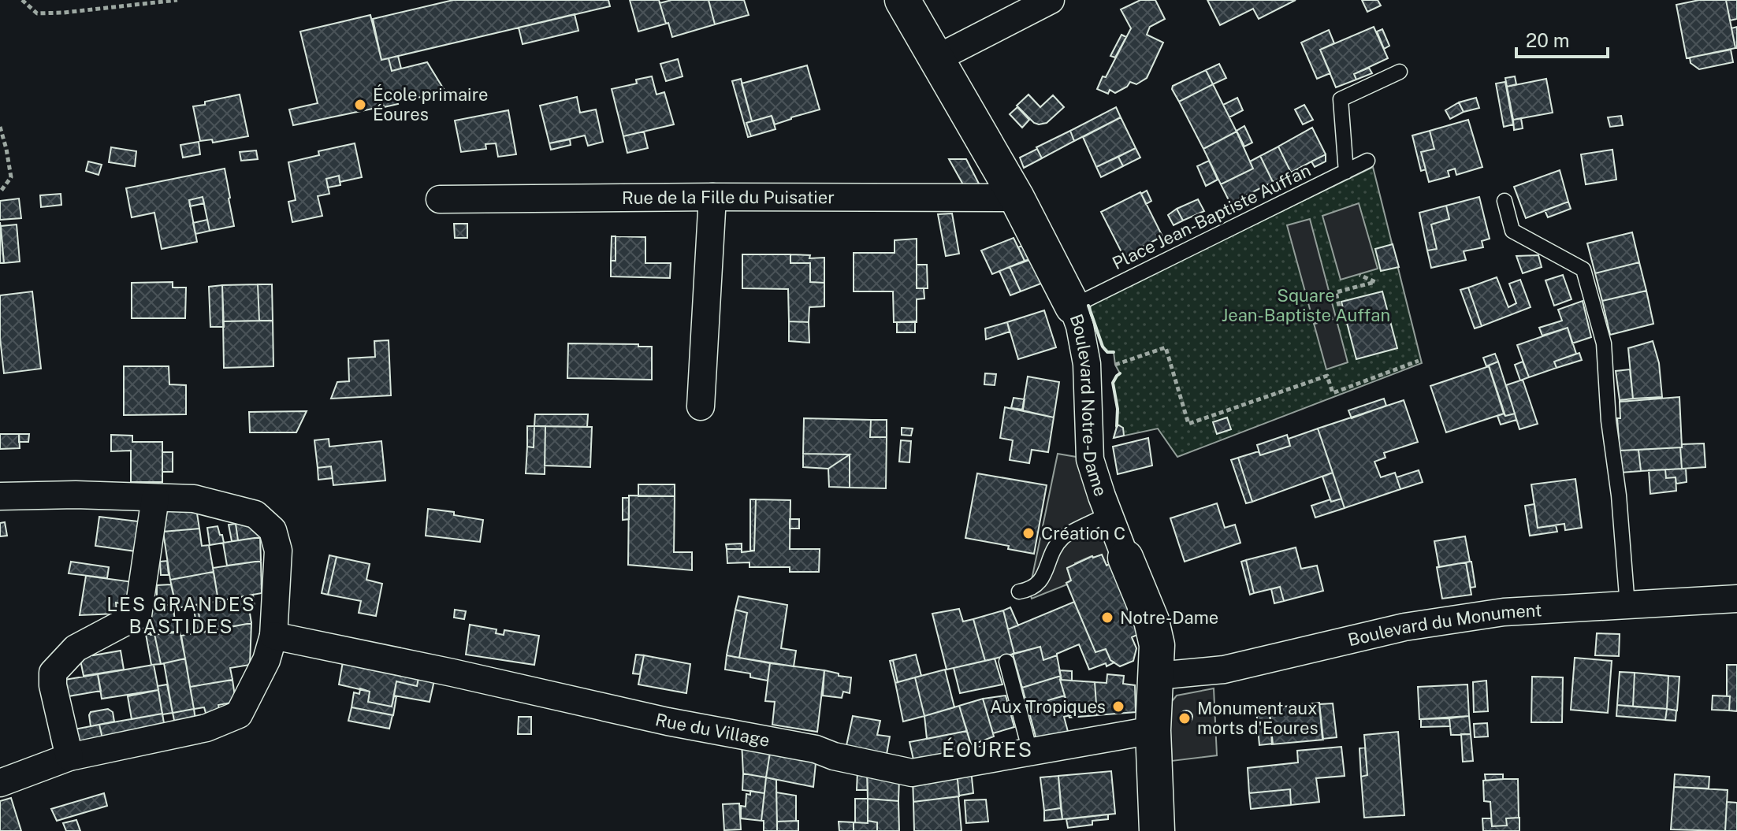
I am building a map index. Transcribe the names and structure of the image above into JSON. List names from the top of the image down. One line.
{"streets":{"street":["Rue de la Fille du Puisatier","Boulevard Notre-Dame","Boulevard du Monument","Rue du Village"],"lane":["Place Jean-Baptiste Auffan"]},"crossings":[["Rue de la Fille du Puisatier","Boulevard Notre-Dame"],["Place Jean-Baptiste Auffan","Boulevard Notre-Dame"],["Boulevard Notre-Dame","Boulevard du Monument"],["Boulevard Notre-Dame","Rue du Village"]],"districts":["LES GRANDES BASTIDES","ÉOURES"],"parks":["Square Jean-Baptiste Auffan"],"places":["École primaire Éoures","Création C","Notre-Dame","Aux Tropiques","Monument aux morts d'Eoures"],"scale_bar":"20 m"}
